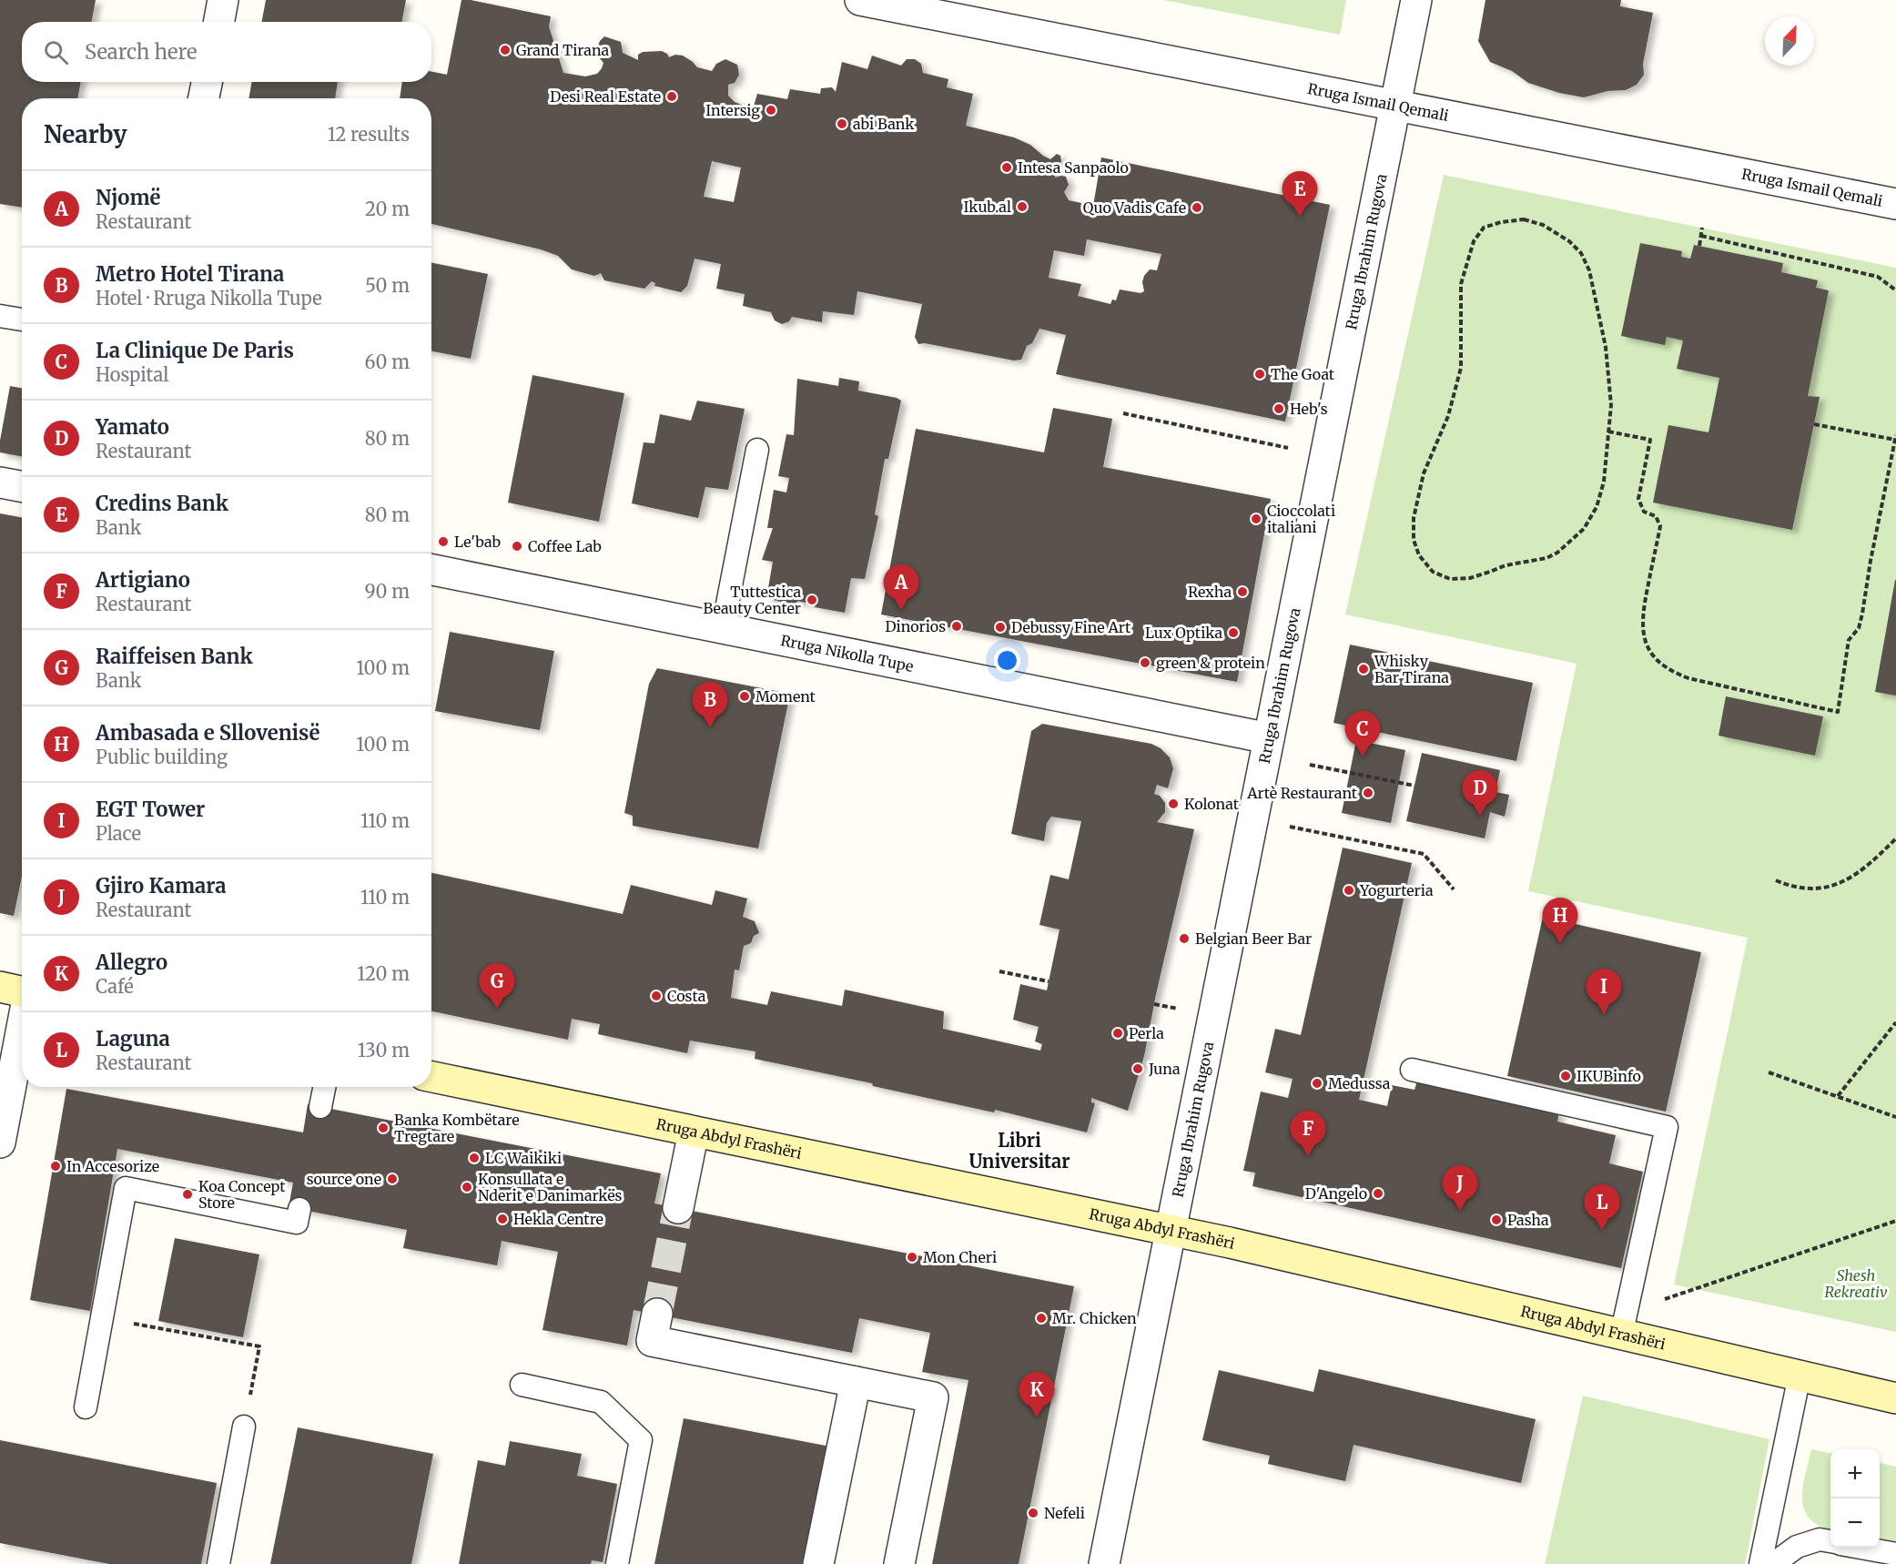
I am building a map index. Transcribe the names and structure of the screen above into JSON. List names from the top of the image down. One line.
{"streets":{"main road":["Rruga Abdyl Frashëri"],"street":["Rruga Ismail Qemali","Rruga Ibrahim Rugova","Rruga Nikolla Tupe"]},"crossings":[["Rruga Ismail Qemali","Rruga Ibrahim Rugova"],["Rruga Ibrahim Rugova","Rruga Nikolla Tupe"],["Rruga Ibrahim Rugova","Rruga Abdyl Frashëri"]],"districts":["Libri Universitar"],"parks":["Shesh Rekreativ"],"places":["Grand Tirana","Desi Real Estate","Intersig","abi Bank","Intesa Sanpaolo","Ikub.al","Quo Vadis Cafe","The Goat","Heb's","Cioccolati italiani","Le'bab","Coffee Lab","Rexha","Tuttestica Beauty Center","Dinorios","Debussy Fine Art","Lux Optika","green & protein","Whisky Bar Tirana","Moment","Artè Restaurant","Kolonat","Yogurteria","Belgian Beer Bar","Costa","Perla","Juna","IKUBinfo","Medussa","Banka Kombëtare Tregtare","LC Waikiki","In Accesorize","source one","Konsullata e Nderit e Danimarkës","D'Angelo","Koa Concept Store","Hekla Centre","Pasha","Mon Cheri","Mr. Chicken","Nefeli"],"north":"top right","page":{"search":"Search here","heading":["Nearby","12 results"],"list":[{"mark":"A","name":"Njomë","note":"Restaurant","value":"20 m"},{"mark":"B","name":"Metro Hotel Tirana","note":"Hotel · Rruga Nikolla Tupe","value":"50 m"},{"mark":"C","name":"La Clinique De Paris","note":"Hospital","value":"60 m"},{"mark":"D","name":"Yamato","note":"Restaurant","value":"80 m"},{"mark":"E","name":"Credins Bank","note":"Bank","value":"80 m"},{"mark":"F","name":"Artigiano","note":"Restaurant","value":"90 m"},{"mark":"G","name":"Raiffeisen Bank","note":"Bank","value":"100 m"},{"mark":"H","name":"Ambasada e Sllovenisë","note":"Public building","value":"100 m"},{"mark":"I","name":"EGT Tower","note":"Place","value":"110 m"},{"mark":"J","name":"Gjiro Kamara","note":"Restaurant","value":"110 m"},{"mark":"K","name":"Allegro","note":"Café","value":"120 m"},{"mark":"L","name":"Laguna","note":"Restaurant","value":"130 m"}],"pins":["E","A","B","C","D","H","G","I","F","J","L","K"],"map_buttons":["+","−"]}}
